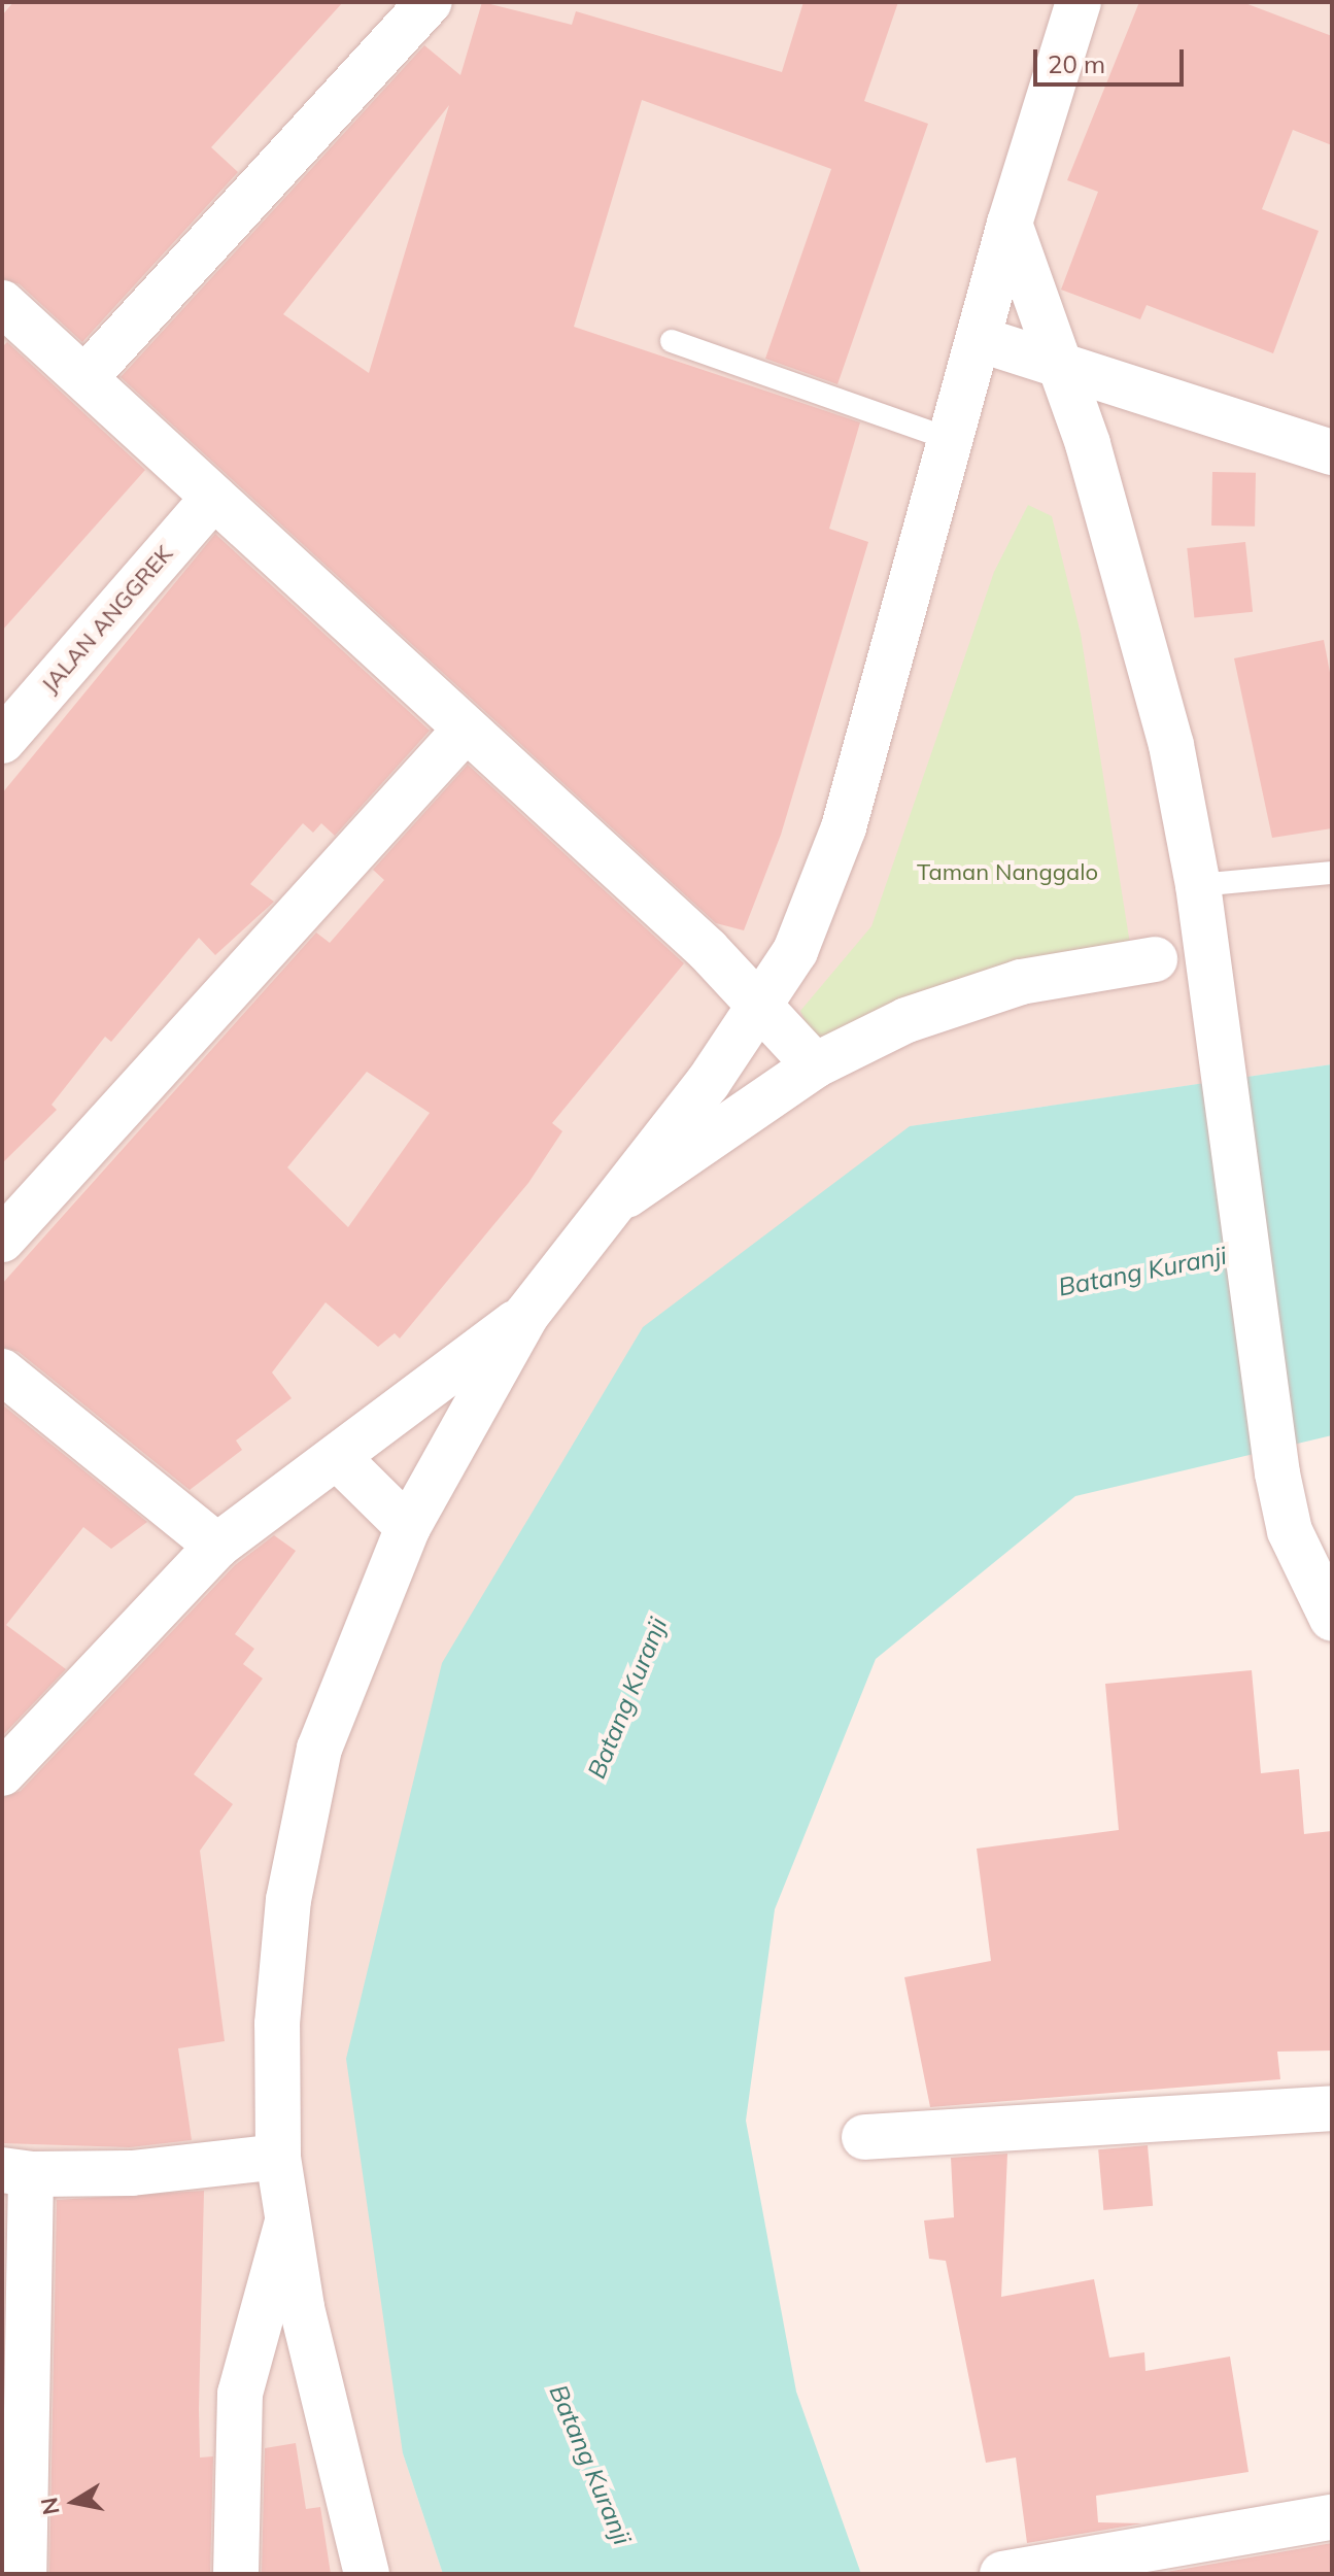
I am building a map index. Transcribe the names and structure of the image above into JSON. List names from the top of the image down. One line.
{"streets":{"street":["JALAN ANGGREK"]},"water":["Batang Kuranji"],"parks":["Taman Nanggalo"],"scale_bar":"20 m","north":"left"}
